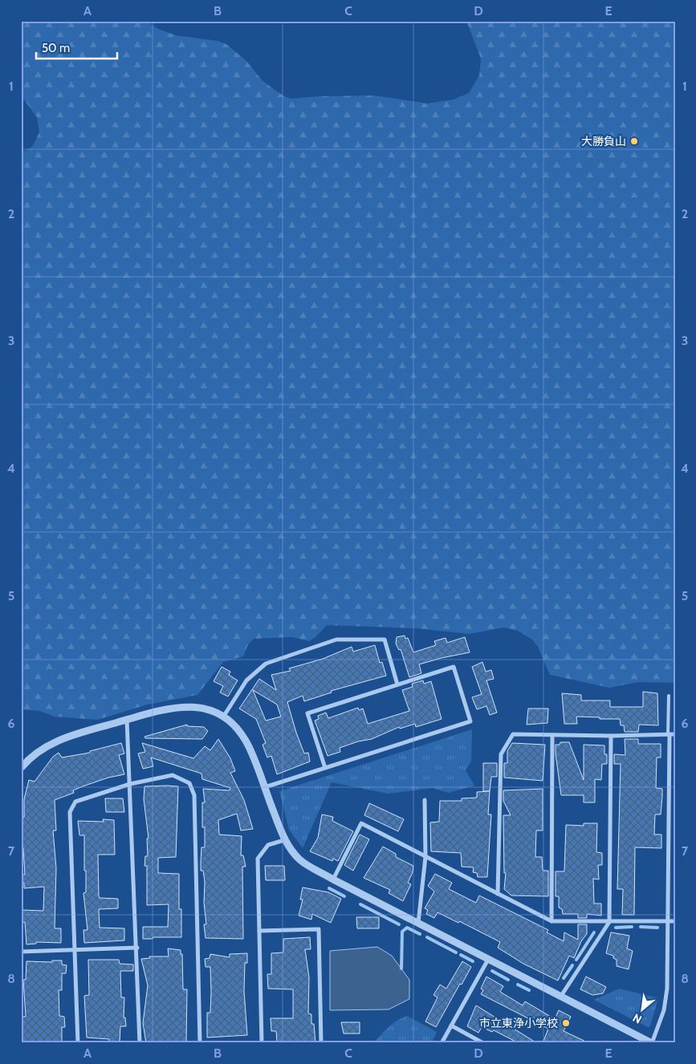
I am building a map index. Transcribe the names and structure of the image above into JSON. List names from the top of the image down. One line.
{"places":["大勝負山","市立東浄小学校"],"scale_bar":"50 m","north":"bottom left","grid":{"columns":["A","B","C","D","E"],"rows":["1","2","3","4","5","6","7","8"]}}
